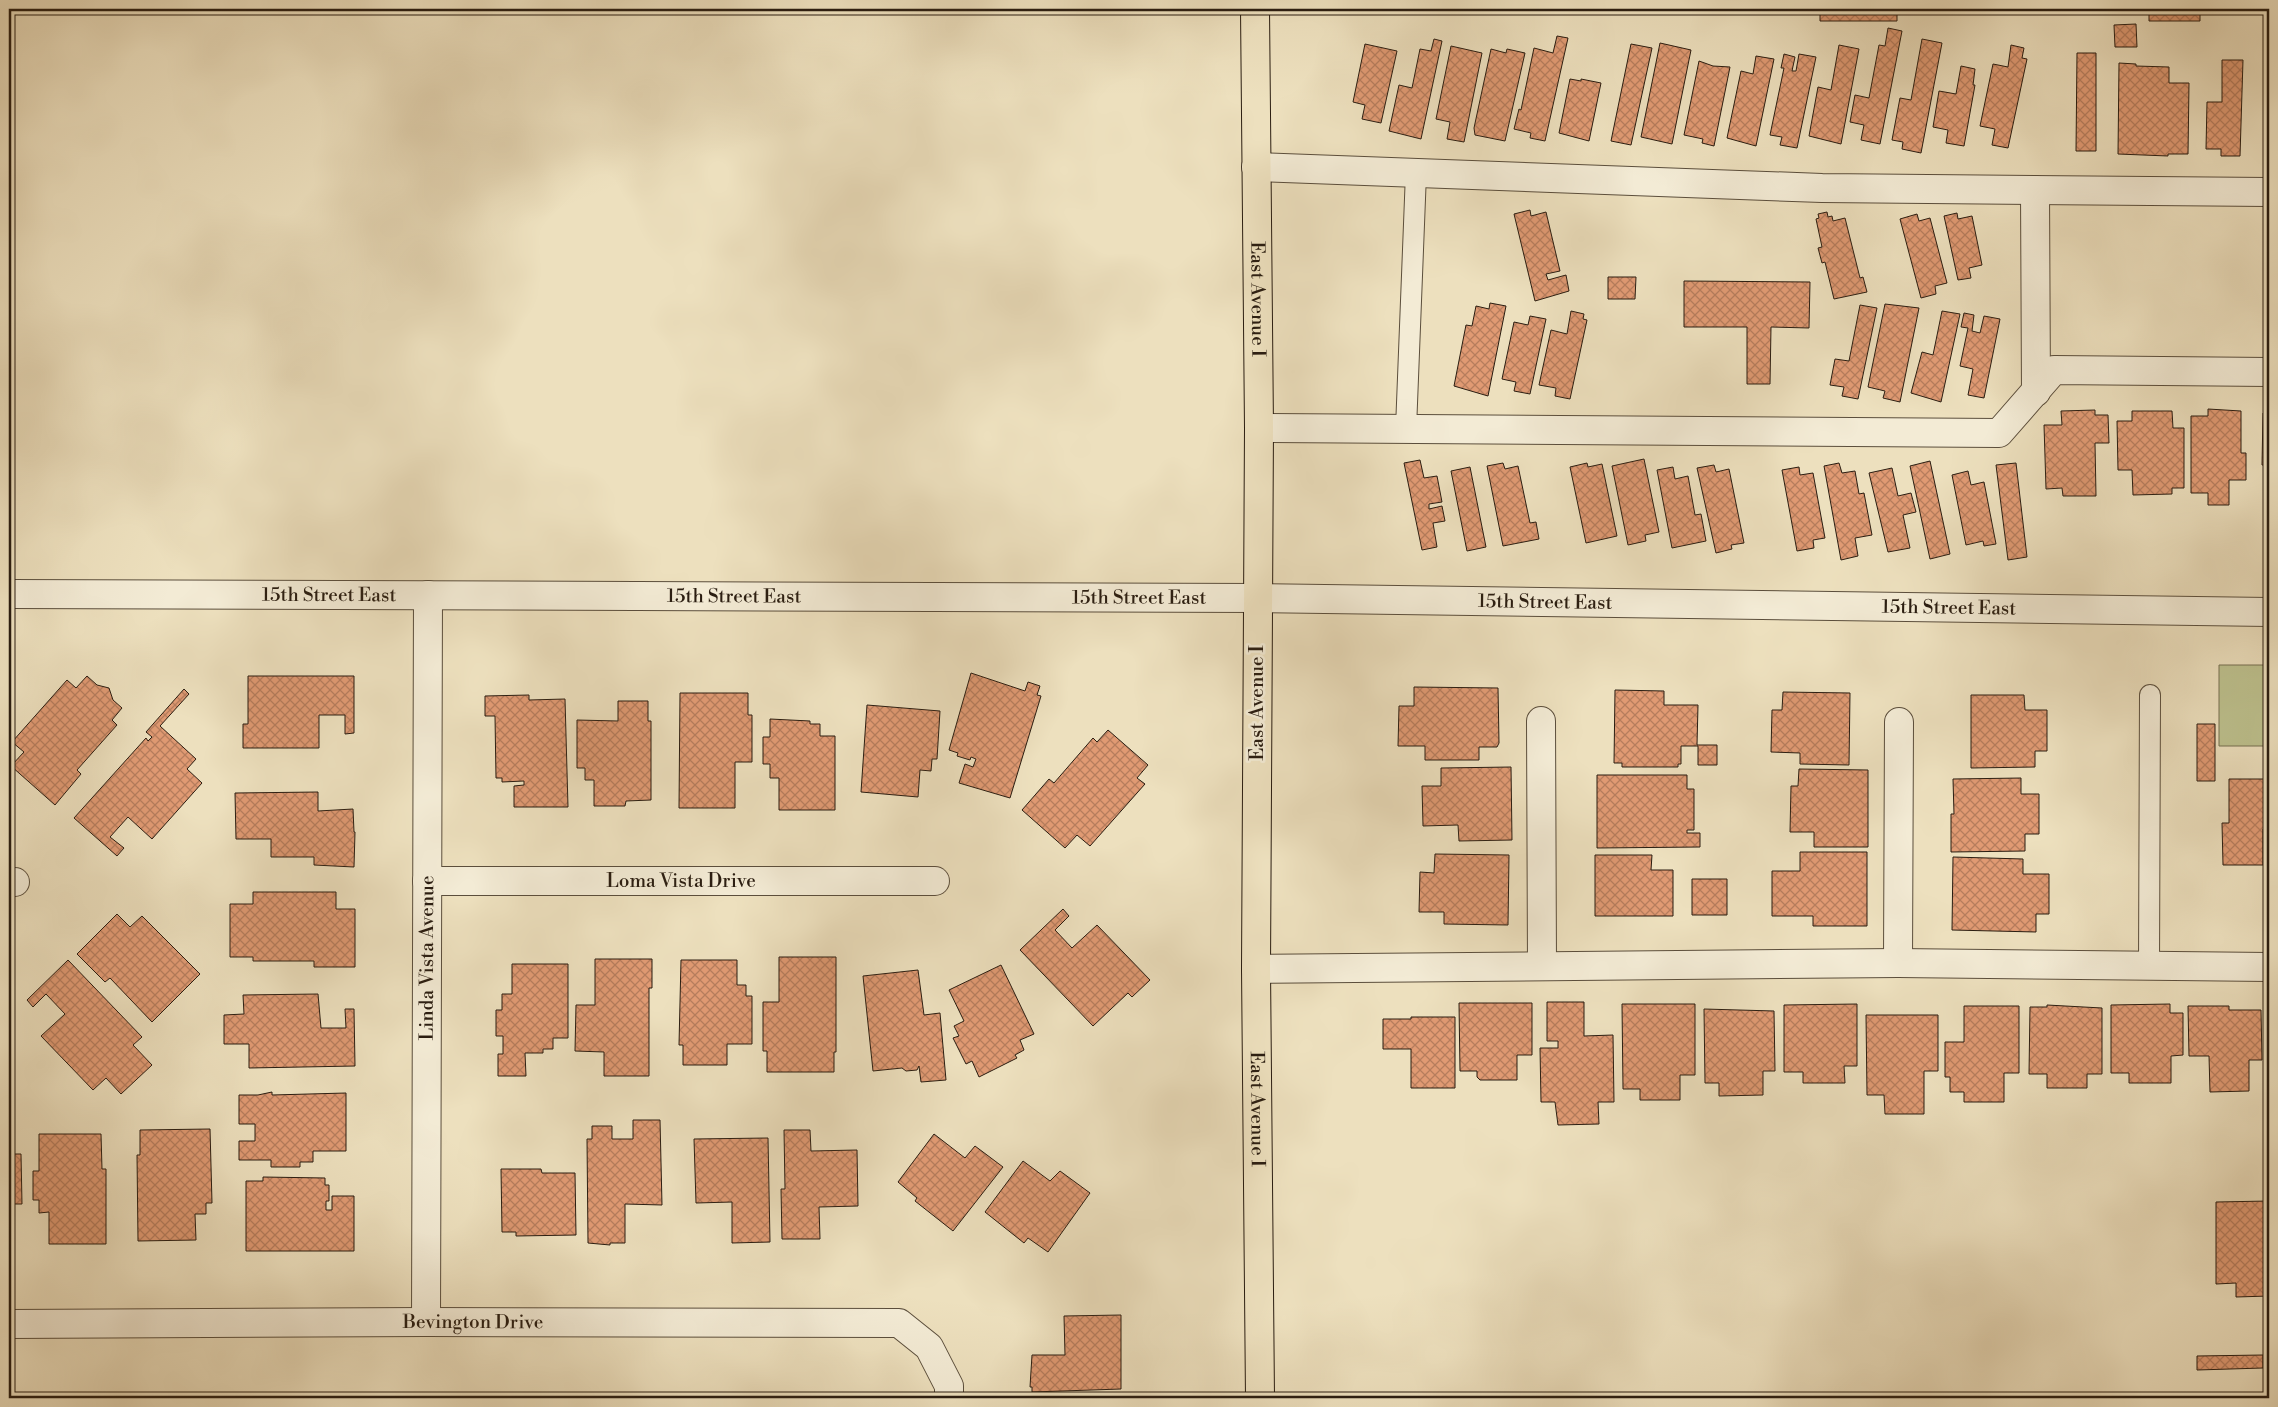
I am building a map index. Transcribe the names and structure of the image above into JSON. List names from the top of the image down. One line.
{"streets":{"main road":["East Avenue I"],"street":["15th Street East","Loma Vista Drive","Linda Vista Avenue","Bevington Drive"]},"crossings":[["East Avenue I","15th Street East"],["15th Street East","Linda Vista Avenue"],["Loma Vista Drive","Linda Vista Avenue"],["Linda Vista Avenue","Bevington Drive"]]}
